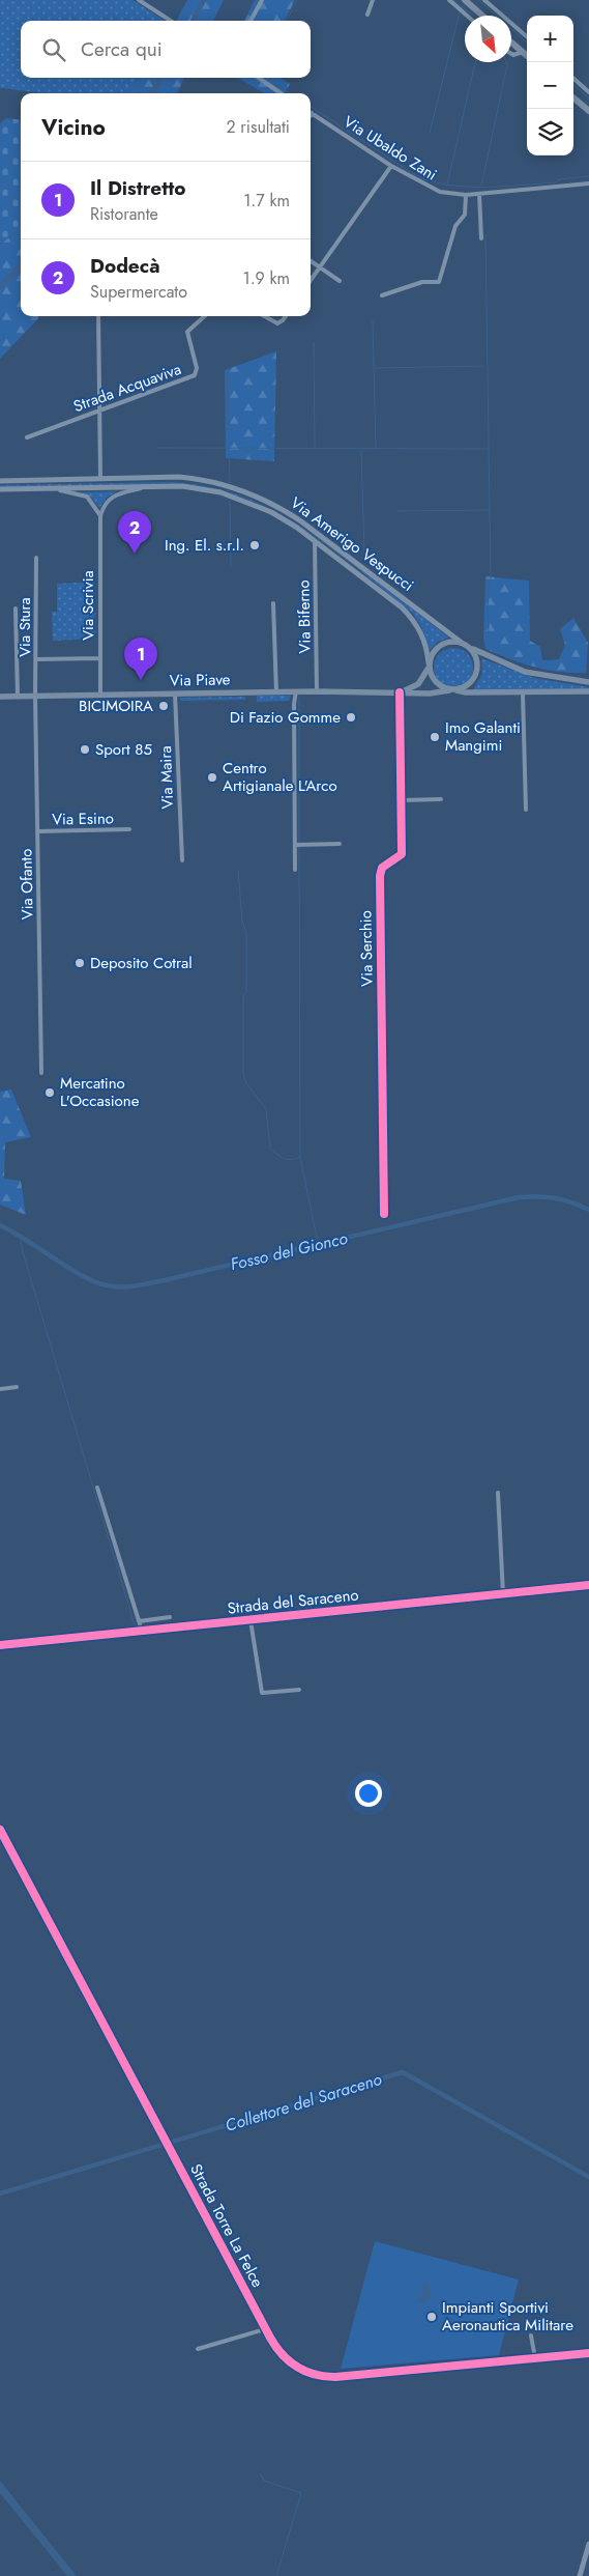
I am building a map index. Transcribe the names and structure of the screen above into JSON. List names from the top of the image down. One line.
{"streets":{"main road":["Via Piave"],"street":["Via Ubaldo Zani","Strada Acquaviva","Via Amerigo Vespucci","Via Scrivia","Via Biferno","Via Stura","Via Maira","Via Esino","Via Ofanto","Via Serchio","Strada del Saraceno","Strada Torre La Felce"]},"crossings":[["Via Amerigo Vespucci","Via Biferno"],["Via Amerigo Vespucci","Via Piave"],["Via Scrivia","Via Piave"],["Via Biferno","Via Piave"],["Via Stura","Via Piave"],["Via Stura","Via Ofanto"],["Via Piave","Via Maira"],["Via Piave","Via Ofanto"],["Via Piave","Via Serchio"],["Via Esino","Via Ofanto"]],"water":["Fosso del Gionco","Collettore del Saraceno"],"places":["Ing. El. s.r.l.","BICIMOIRA","Di Fazio Gomme","Imo Galanti Mangimi","Sport 85","Centro Artigianale L'Arco","Deposito Cotral","Mercatino L'Occasione","Impianti Sportivi Aeronautica Militare"],"north":"bottom right","page":{"map_buttons":["+","−"],"search":"Cerca qui","heading":["Vicino","2 risultati"],"list":[{"mark":"1","name":"Il Distretto","note":"Ristorante","value":"1.7 km"},{"mark":"2","name":"Dodecà","note":"Supermercato","value":"1.9 km"}],"pins":["2","1"]}}
